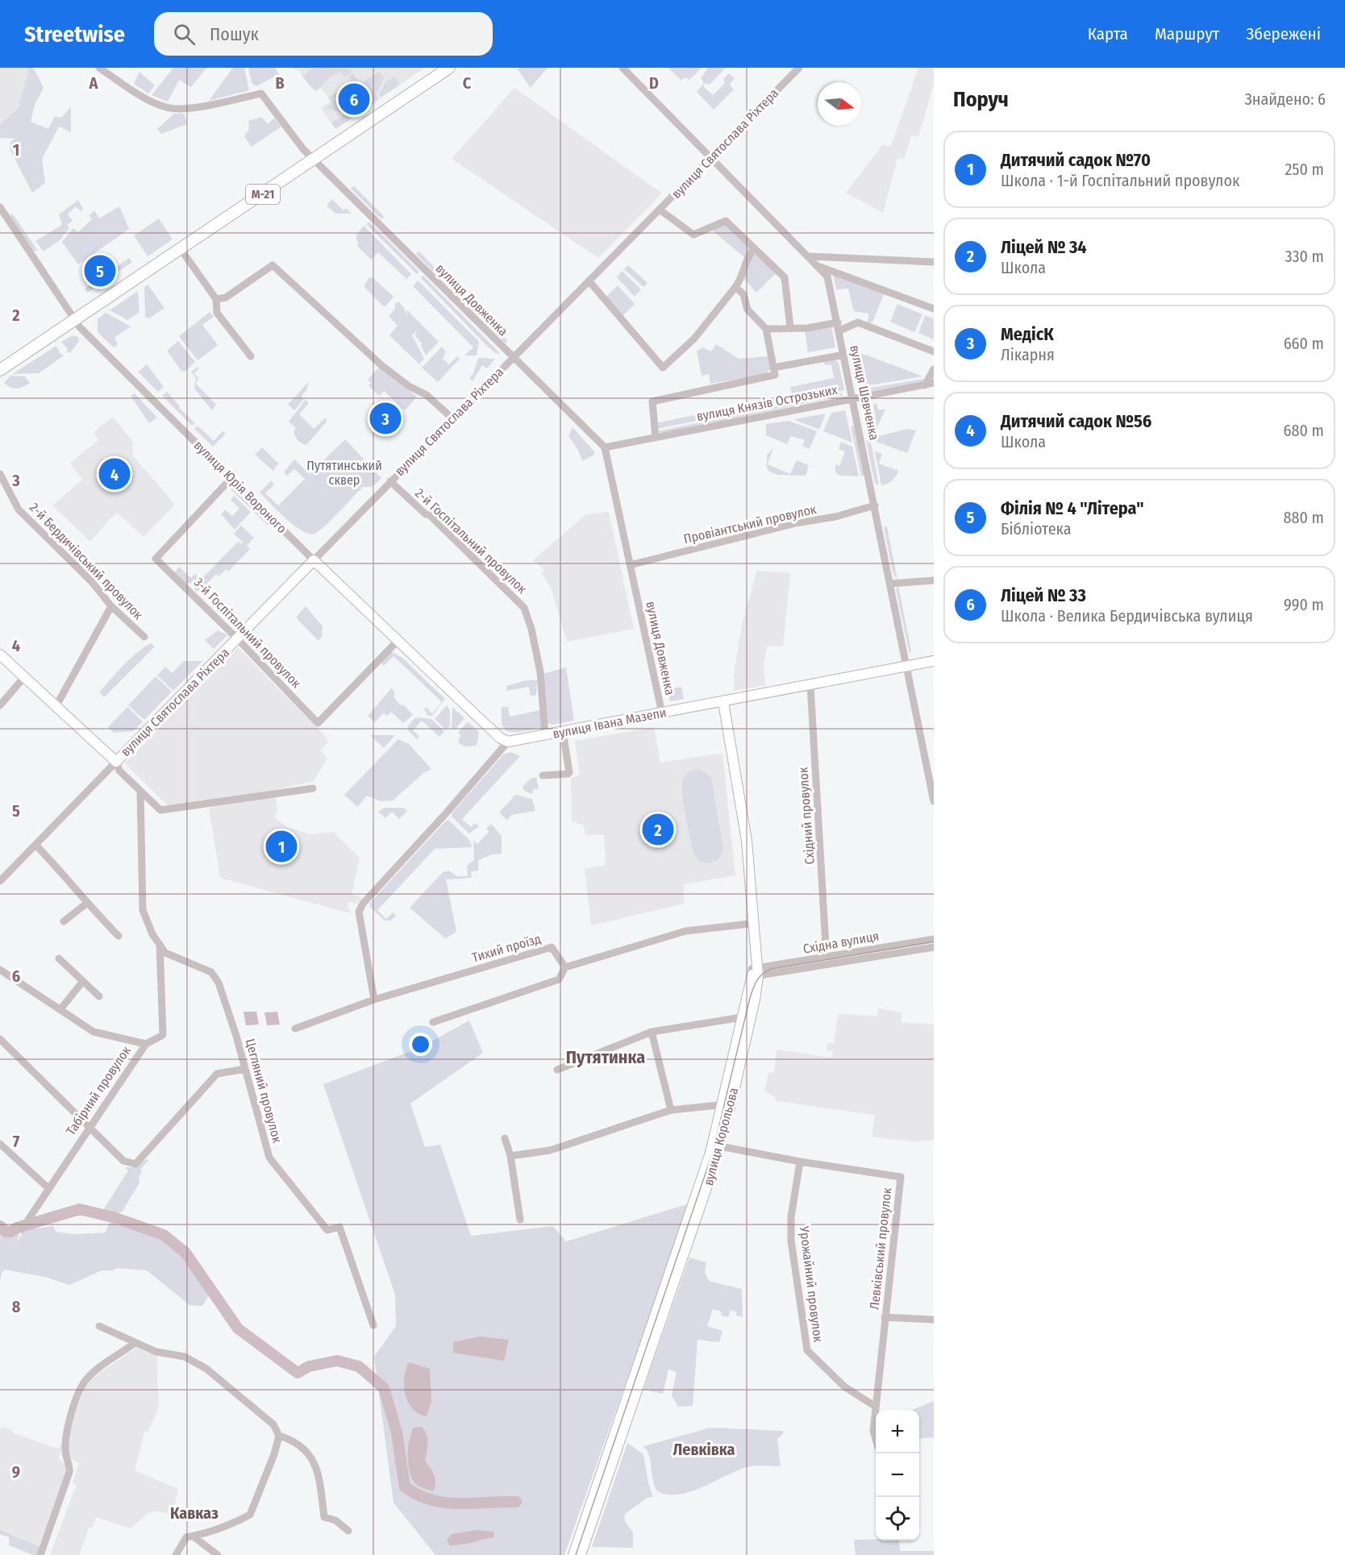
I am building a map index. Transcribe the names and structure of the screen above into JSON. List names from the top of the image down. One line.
{"streets":{"highway":["М-21"],"main road":["вулиця Святослава Ріхтера","вулиця Юрія Вороного","вулиця Івана Мазепи","вулиця Корольова"],"street":["вулиця Довженка","вулиця Шевченка","вулиця Князів Острозьких","Провіантський провулок","2-й Госпітальний провулок","2-й Бердичівський провулок","3-й Госпітальний провулок","Східний провулок","Східна вулиця","Тихий проїзд","Табірний провулок","Цегляний провулок","Левківський провулок","Урожайний провулок"]},"crossings":[["вулиця Святослава Ріхтера","вулиця Довженка"],["вулиця Святослава Ріхтера","вулиця Шевченка"],["вулиця Святослава Ріхтера","вулиця Юрія Вороного"],["вулиця Святослава Ріхтера","2-й Госпітальний провулок"],["вулиця Святослава Ріхтера","3-й Госпітальний провулок"],["М-21","вулиця Довженка"],["М-21","вулиця Юрія Вороного"],["вулиця Довженка","вулиця Князів Острозьких"],["вулиця Довженка","Провіантський провулок"],["вулиця Довженка","вулиця Івана Мазепи"],["вулиця Шевченка","вулиця Князів Острозьких"],["вулиця Шевченка","Провіантський провулок"],["вулиця Шевченка","вулиця Івана Мазепи"],["вулиця Юрія Вороного","3-й Госпітальний провулок"],["вулиця Юрія Вороного","вулиця Івана Мазепи"],["2-й Госпітальний провулок","вулиця Івана Мазепи"],["вулиця Івана Мазепи","Східний провулок"],["вулиця Івана Мазепи","вулиця Корольова"],["Східна вулиця","вулиця Корольова"],["Табірний провулок","Цегляний провулок"],["вулиця Корольова","Левківський провулок"],["Левківський провулок","Урожайний провулок"]],"districts":["Путятинка","Левківка","Кавказ"],"parks":["Путятинський сквер"],"north":"right","page":{"header":"Streetwise","search":"Пошук","nav":["Карта","Маршрут","Збережені"],"heading":["Поруч","Знайдено: 6"],"pins":["6","5","3","4","2","1"],"list":[{"mark":"1","name":"Дитячий садок №70","note":"Школа · 1-й Госпітальний провулок","value":"250 m"},{"mark":"2","name":"Ліцей № 34","note":"Школа","value":"330 m"},{"mark":"3","name":"МедісК","note":"Лікарня","value":"660 m"},{"mark":"4","name":"Дитячий садок №56","note":"Школа","value":"680 m"},{"mark":"5","name":"Філія № 4 \"Літера\"","note":"Бібліотека","value":"880 m"},{"mark":"6","name":"Ліцей № 33","note":"Школа · Велика Бердичівська вулиця","value":"990 m"}],"map_buttons":["+","−"]},"grid":{"columns":["A","B","C","D"],"rows":["1","2","3","4","5","6","7","8","9"]}}
